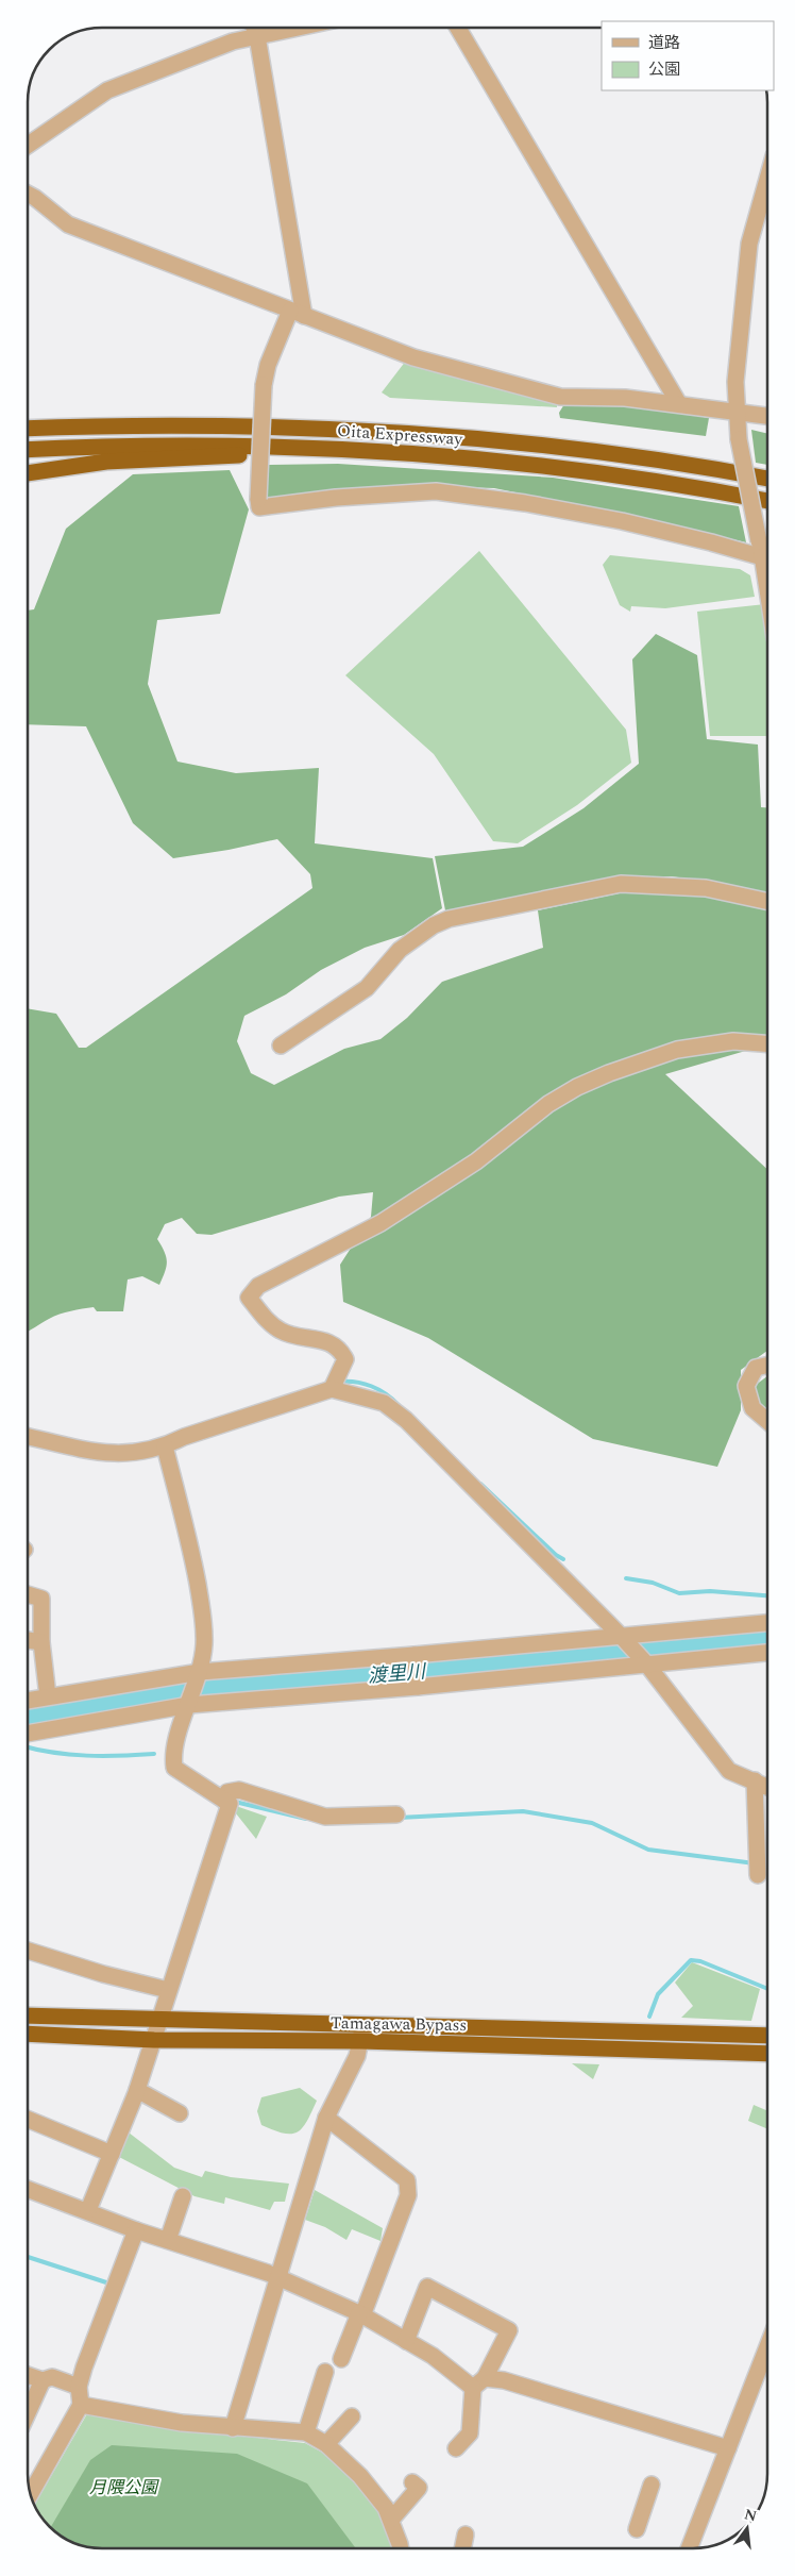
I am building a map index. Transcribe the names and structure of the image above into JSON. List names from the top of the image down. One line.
{"streets":{"highway":["Oita Expressway","Tamagawa Bypass"]},"water":["渡里川"],"parks":["月隈公園"],"legend":["道路","公園"],"north":"top"}
